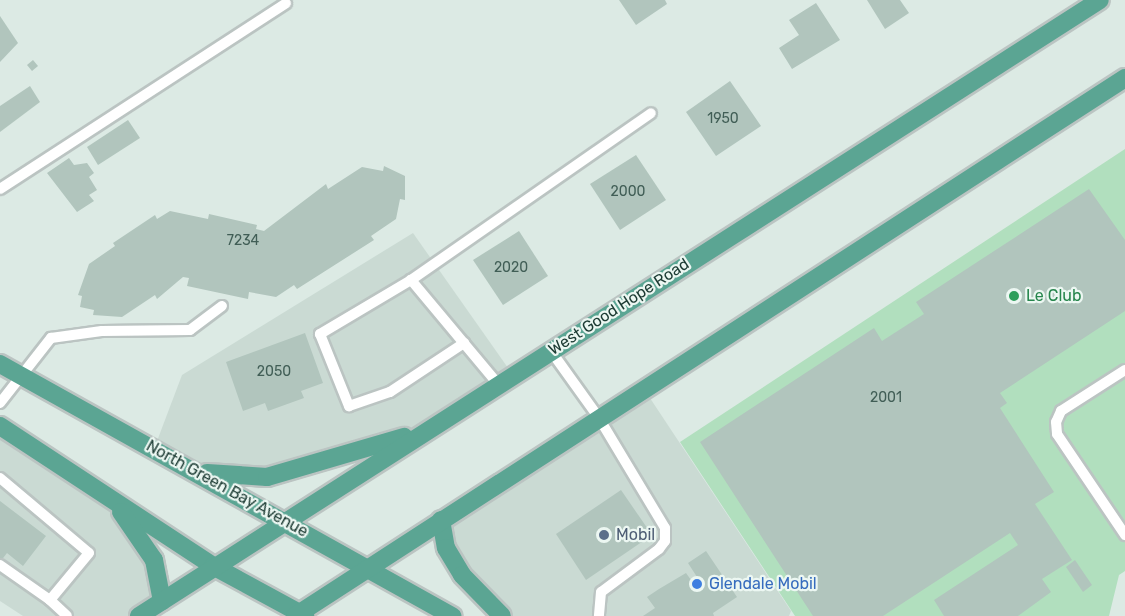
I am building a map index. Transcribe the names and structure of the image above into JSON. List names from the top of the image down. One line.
{"streets":{"main road":["West Good Hope Road","North Green Bay Avenue"]},"crossings":[["West Good Hope Road","North Green Bay Avenue"]],"places":["Le Club","Mobil","Glendale Mobil"],"house_numbers":["1950","2000","7234","2020","2050","2001"]}
